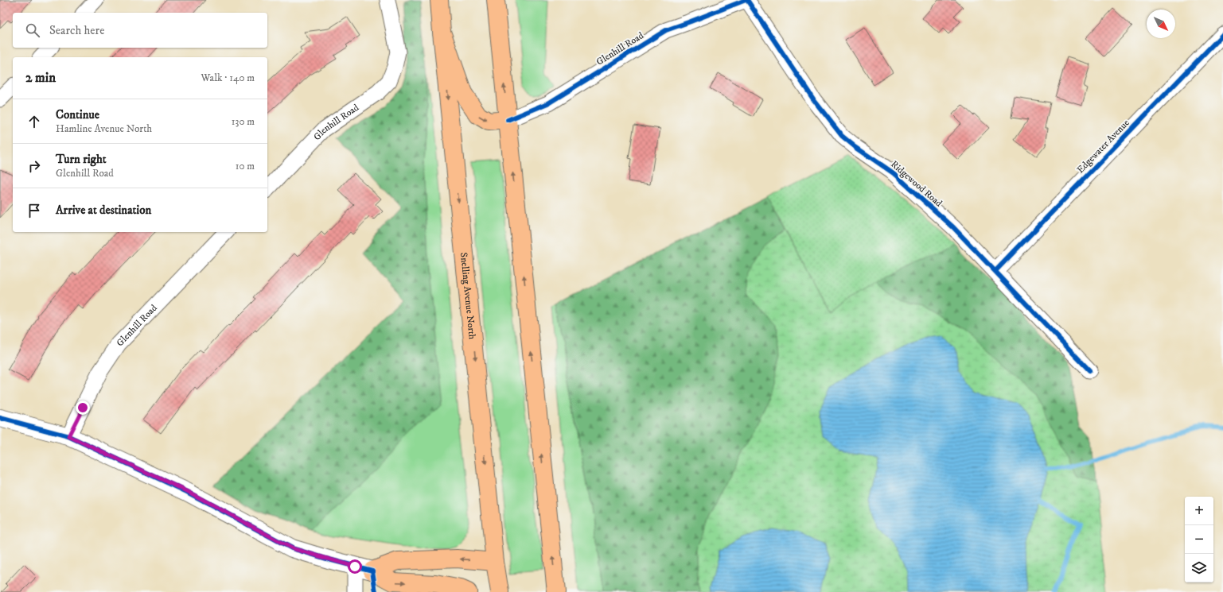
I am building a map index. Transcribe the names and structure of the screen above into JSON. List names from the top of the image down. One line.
{"streets":{"highway":["Snelling Avenue North"],"street":["Glenhill Road","Edgewater Avenue","Ridgewood Road"]},"crossings":[["Glenhill Road","Ridgewood Road"],["Edgewater Avenue","Ridgewood Road"]],"north":"bottom right","page":{"search":"Search here","heading":["2 min","Walk · 140 m"],"list":[["Continue","Hamline Avenue North","130 m"],["Turn right","Glenhill Road","10 m"],"Arrive at destination"],"map_buttons":["+","−"]}}
